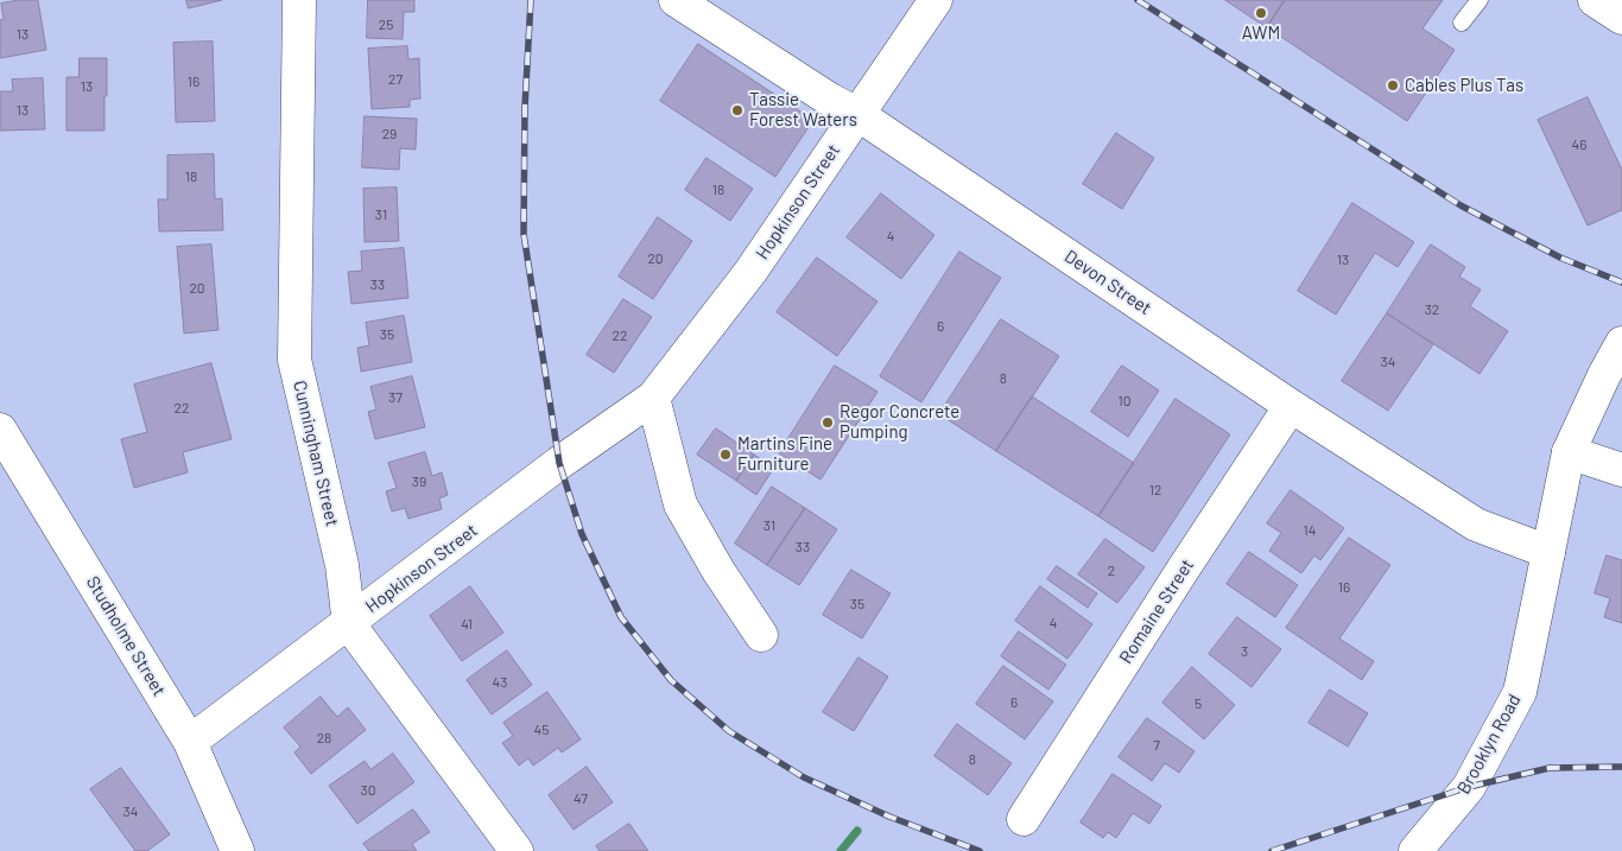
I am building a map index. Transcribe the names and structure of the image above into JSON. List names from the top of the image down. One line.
{"streets":{"street":["Hopkinson Street","Devon Street","Cunningham Street","Romaine Street","Studholme Street","Brooklyn Road"]},"crossings":[["Hopkinson Street","Devon Street"],["Hopkinson Street","Cunningham Street"],["Hopkinson Street","Studholme Street"],["Devon Street","Romaine Street"],["Devon Street","Brooklyn Road"]],"places":["AWM","Cables Plus Tas","Tassie Forest Waters","Regor Concrete Pumping","Martins Fine Furniture"],"house_numbers":["25","13","27","16","13","13","29","46","18","18","31","4","20","13","33","20","32","6","35","22","34","8","37","10","22","39","12","31","14","33","2","16","35","4","41","3","43","6","5","45","28","7","8","30","47","34"]}
